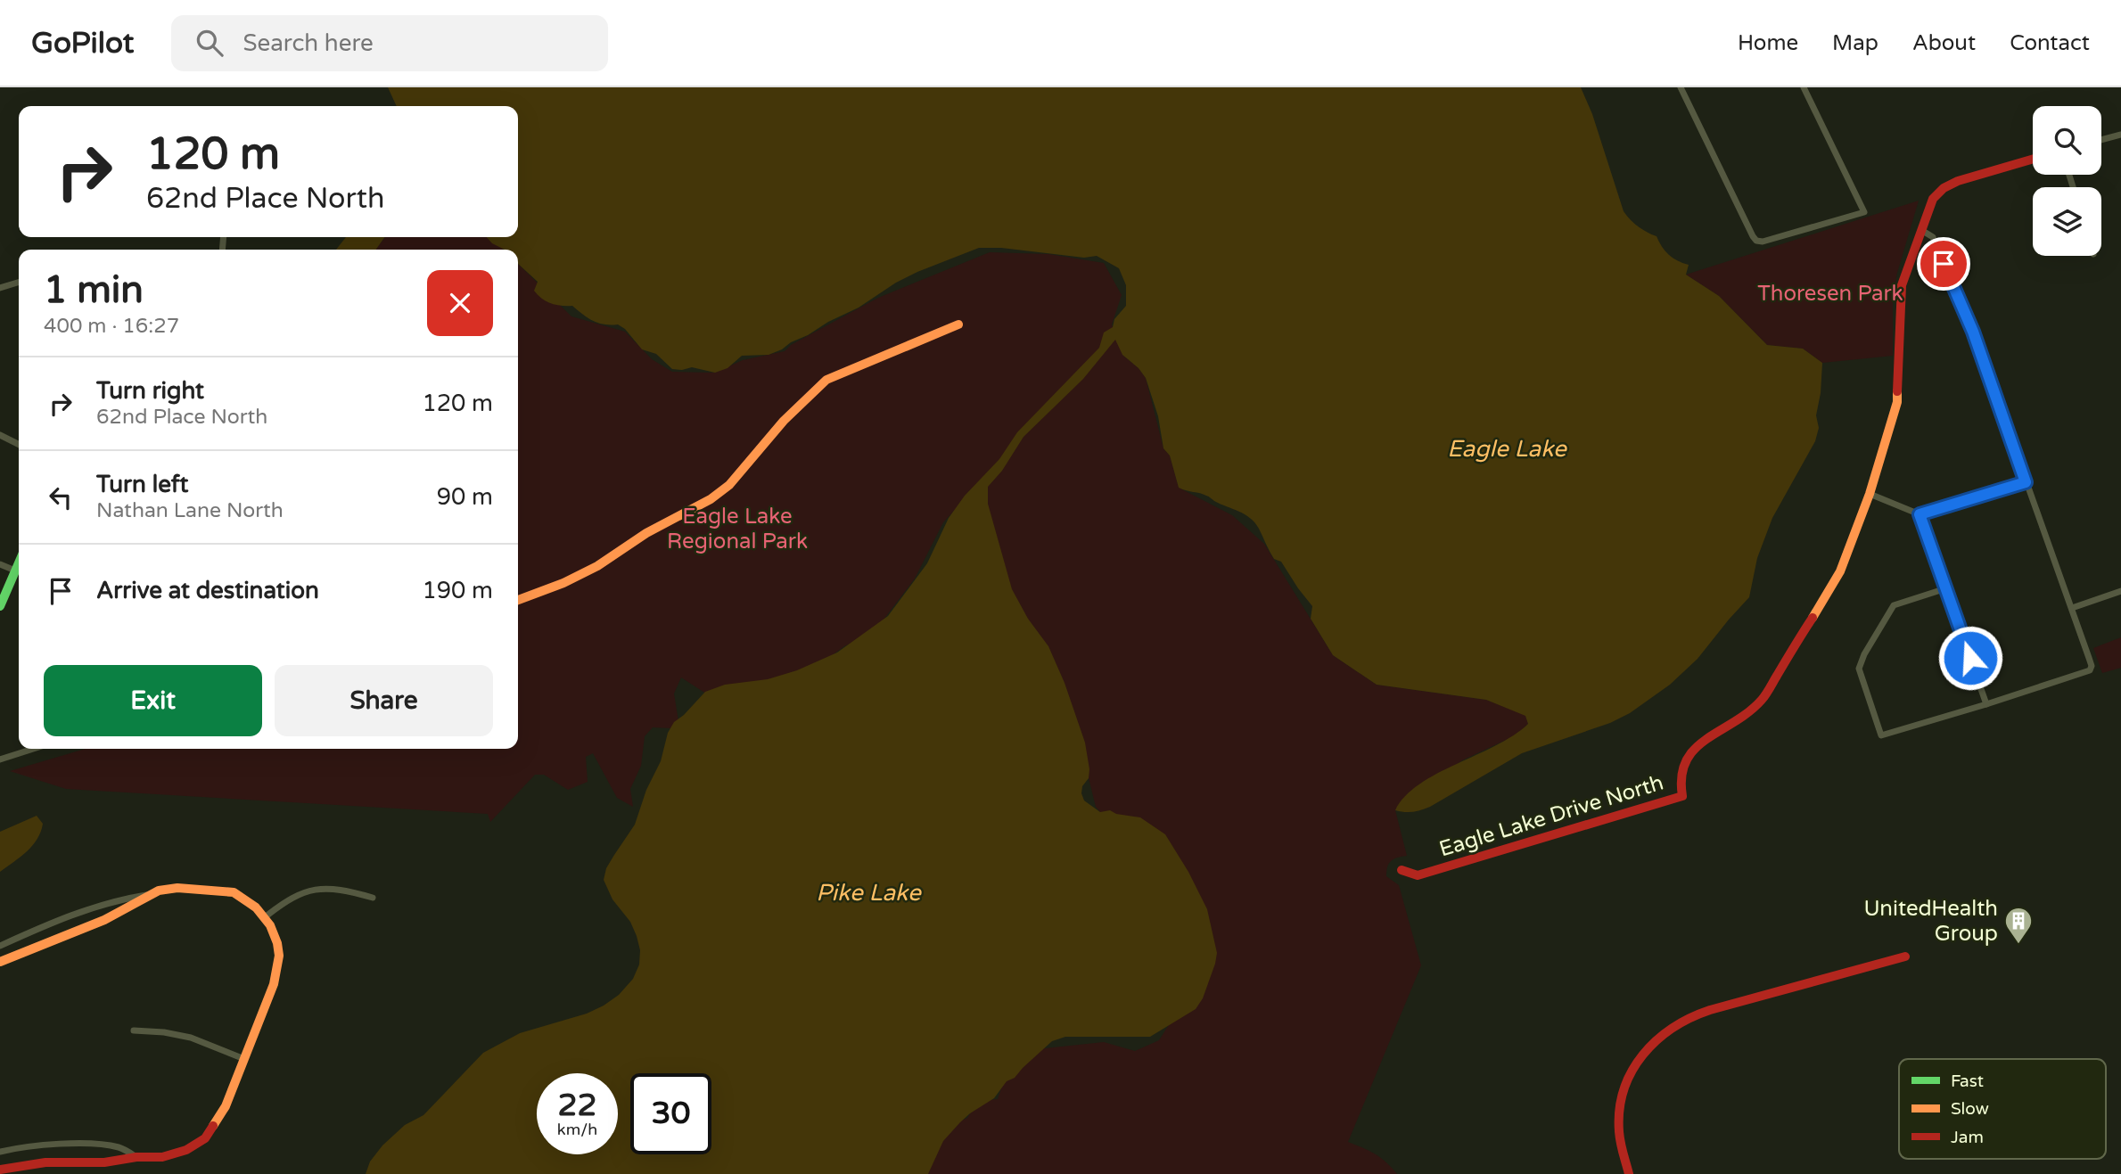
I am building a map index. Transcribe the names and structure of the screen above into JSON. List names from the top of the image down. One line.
{"streets":{"street":["Eagle Lake Drive North"]},"water":["Eagle Lake","Pike Lake"],"parks":["Thoresen Park","Eagle Lake Regional Park"],"places":{"building":["UnitedHealth Group"]},"legend":["Fast","Slow","Jam"],"page":{"header":"GoPilot","search":"Search here","nav":["Home","Map","About","Contact"],"turn":["120 m","62nd Place North"],"heading":["1 min","400 m · 16:27"],"list":[{"name":"Turn right","note":"62nd Place North","value":"120 m"},{"name":"Turn left","note":"Nathan Lane North","value":"90 m"},{"name":"Arrive at destination","value":"190 m"}],"buttons":["Exit","Share"],"speed":"22 km/h","limit":"30"}}
